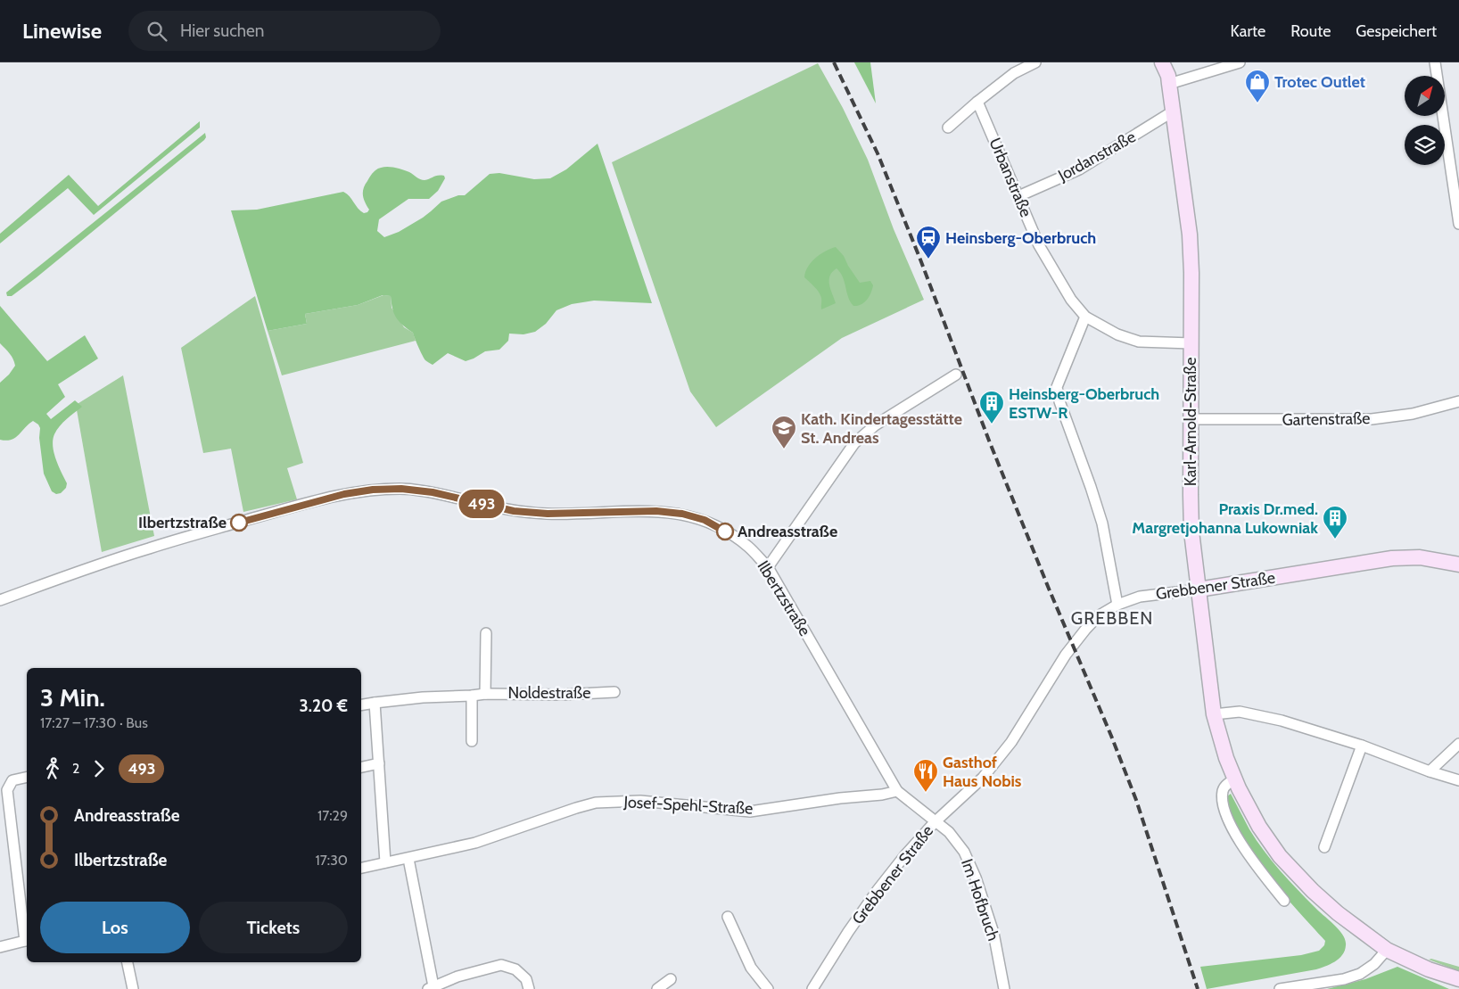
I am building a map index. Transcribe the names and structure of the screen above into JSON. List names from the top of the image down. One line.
{"streets":{"main road":["Karl-Arnold-Straße","Grebbener Straße"],"street":["Jordanstraße","Urbanstraße","Gartenstraße","Ilbertzstraße","Noldestraße","Josef-Spehl-Straße","Im Hofbruch"]},"crossings":[["Jordanstraße","Urbanstraße"],["Jordanstraße","Karl-Arnold-Straße"],["Urbanstraße","Karl-Arnold-Straße"],["Gartenstraße","Karl-Arnold-Straße"],["Karl-Arnold-Straße","Grebbener Straße"],["Grebbener Straße","Im Hofbruch"],["Ilbertzstraße","Josef-Spehl-Straße"]],"districts":["GREBBEN"],"places":{"shop":["Trotec Outlet"],"station":["Heinsberg-Oberbruch"],"building":["Heinsberg-Oberbruch ESTW-R","Praxis Dr.med. Margretjohanna Lukowniak"],"school or university":["Kath. Kindertagesstätte St. Andreas"],"other":["Ilbertzstraße","Andreasstraße"],"restaurant":["Gasthof Haus Nobis"]},"lines":["bus line 493"],"north":"top right","page":{"header":"Linewise","search":"Hier suchen","nav":["Karte","Route","Gespeichert"],"on_map":"493","heading":["3 Min.","17:27 – 17:30 · Bus","3.20 €"],"legs":["2","493"],"list":[{"name":"Andreasstraße","value":"17:29"},{"name":"Ilbertzstraße","value":"17:30"}],"buttons":["Los","Tickets"]}}
